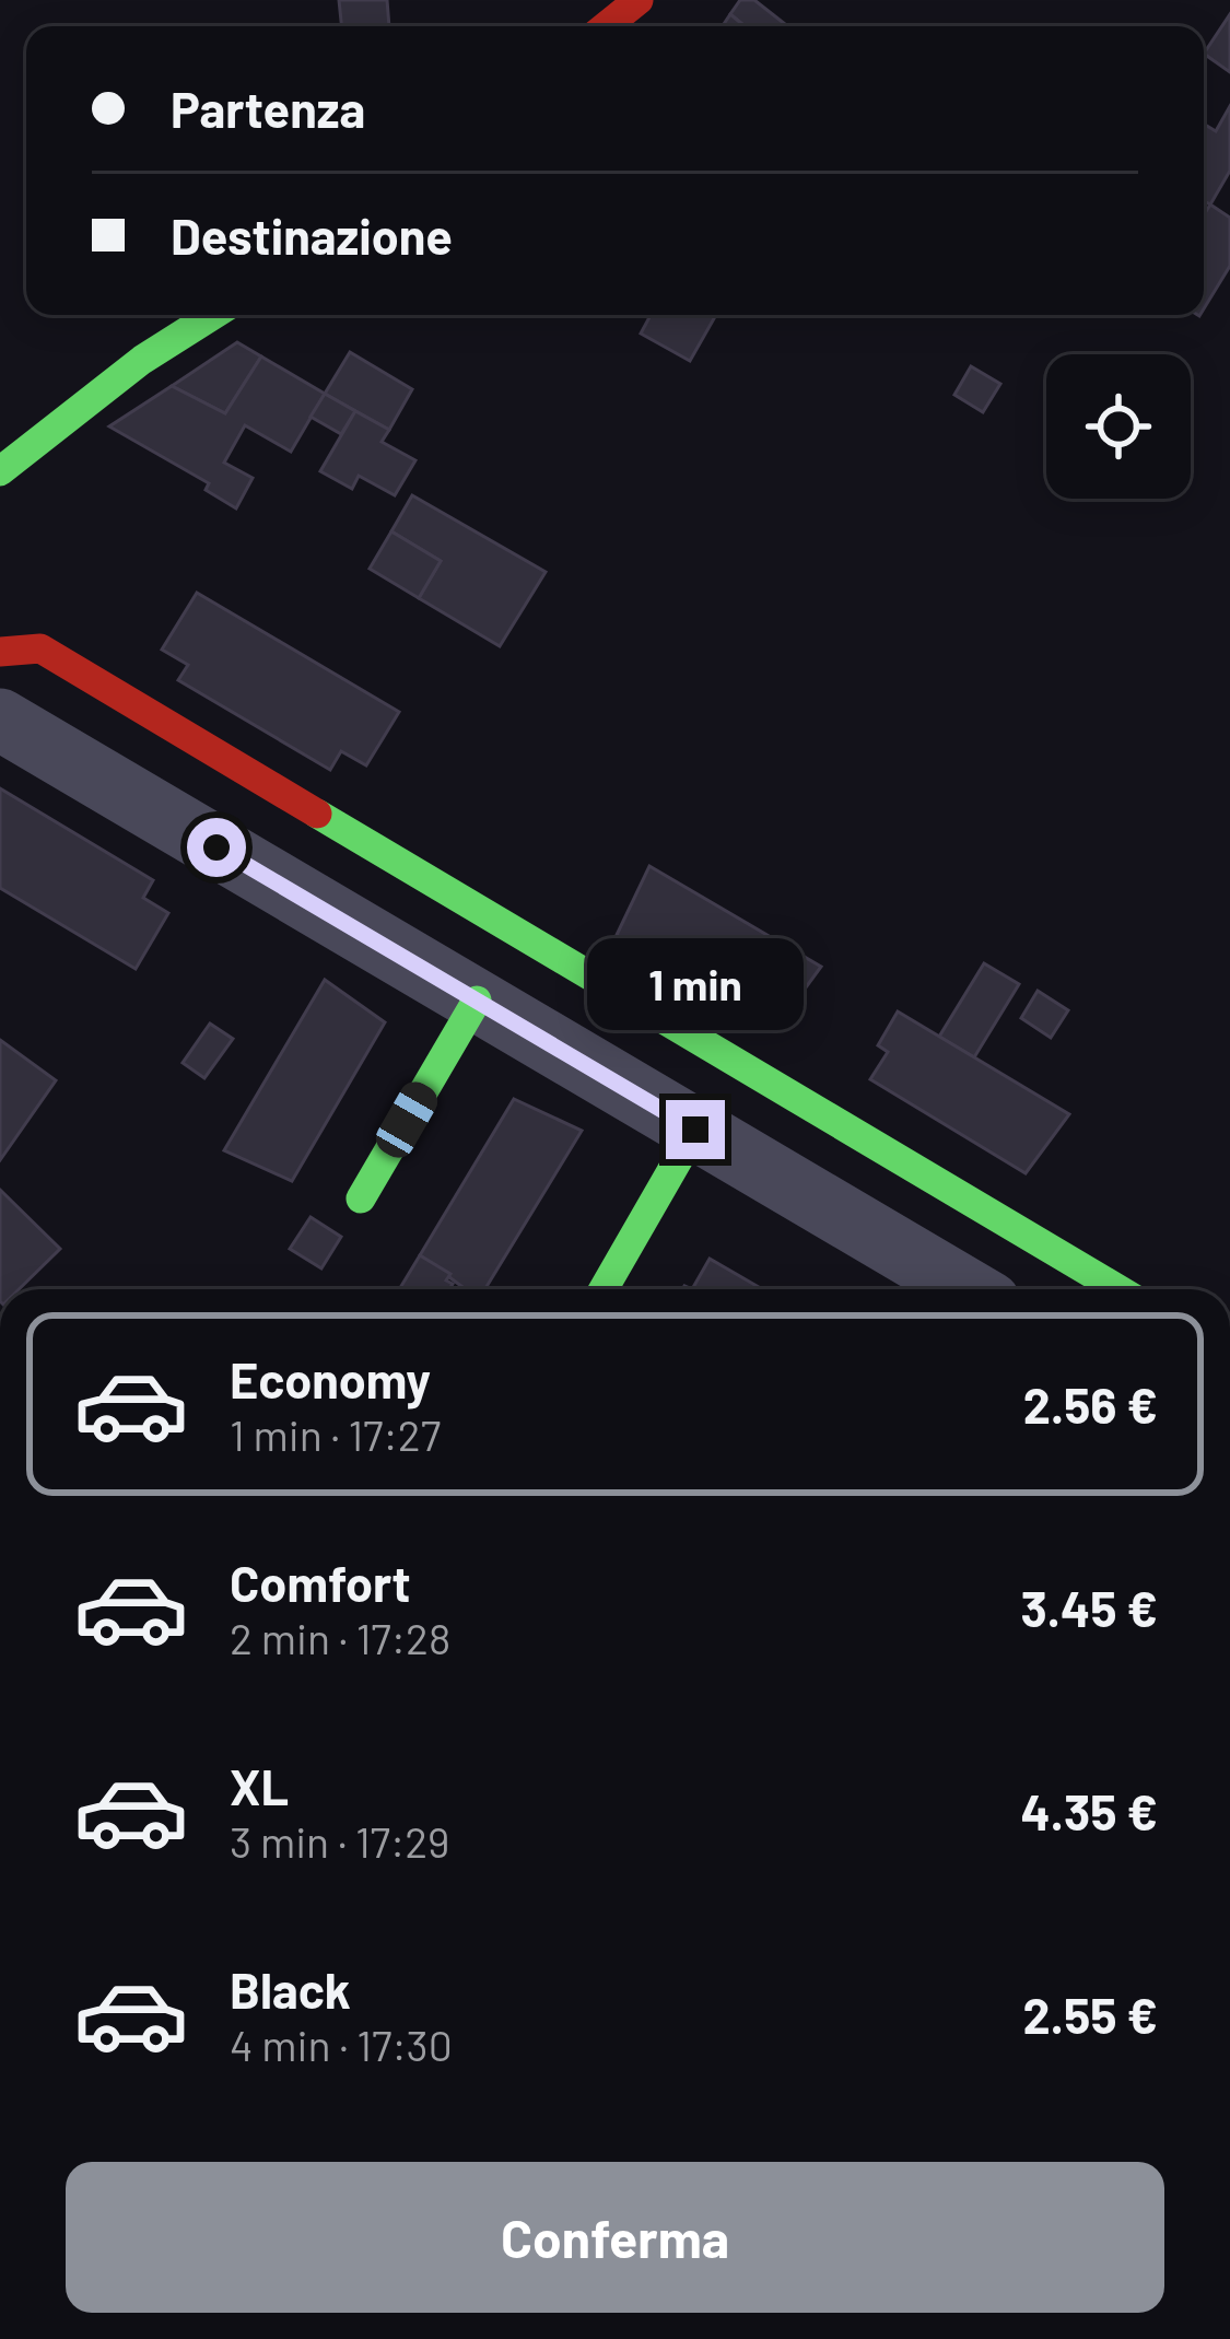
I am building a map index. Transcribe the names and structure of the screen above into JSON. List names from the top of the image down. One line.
{"page":{"banner":["Partenza","Destinazione"],"bubble":"1 min","list":[{"name":"Economy","note":"1 min · 17:27","value":"2.56 €"},{"name":"Comfort","note":"2 min · 17:28","value":"3.45 €"},{"name":"XL","note":"3 min · 17:29","value":"4.35 €"},{"name":"Black","note":"4 min · 17:30","value":"2.55 €"}],"buttons":"Conferma"}}
